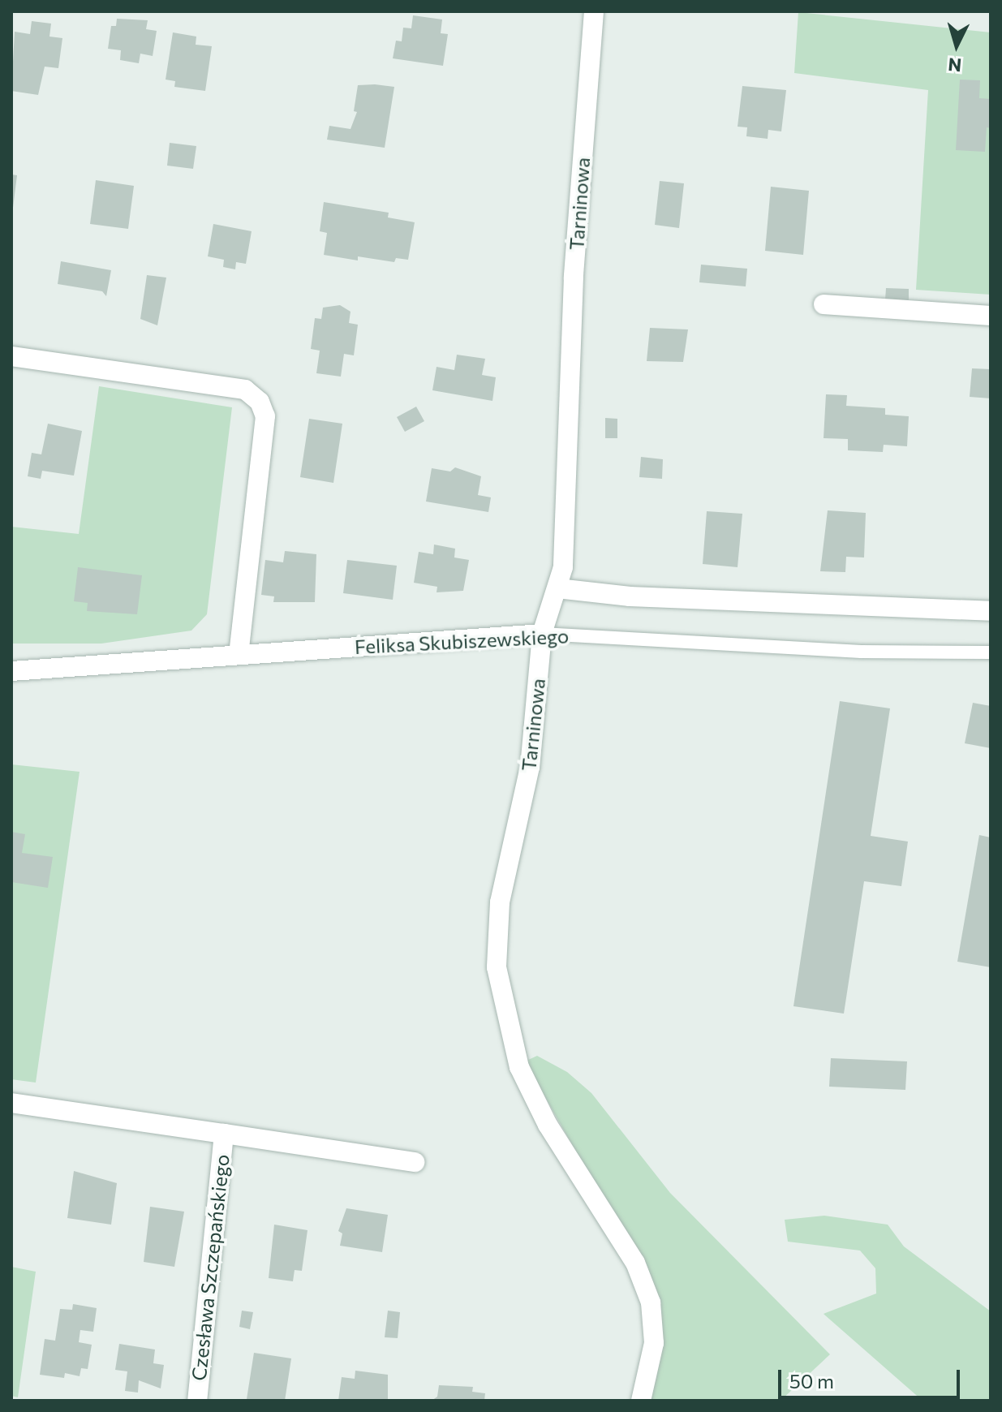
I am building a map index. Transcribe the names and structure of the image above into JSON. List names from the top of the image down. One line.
{"streets":{"street":["Tarninowa","Feliksa Skubiszewskiego","Czesława Szczepańskiego"]},"crossings":[["Tarninowa","Feliksa Skubiszewskiego"]],"scale_bar":"50 m","north":"bottom"}
